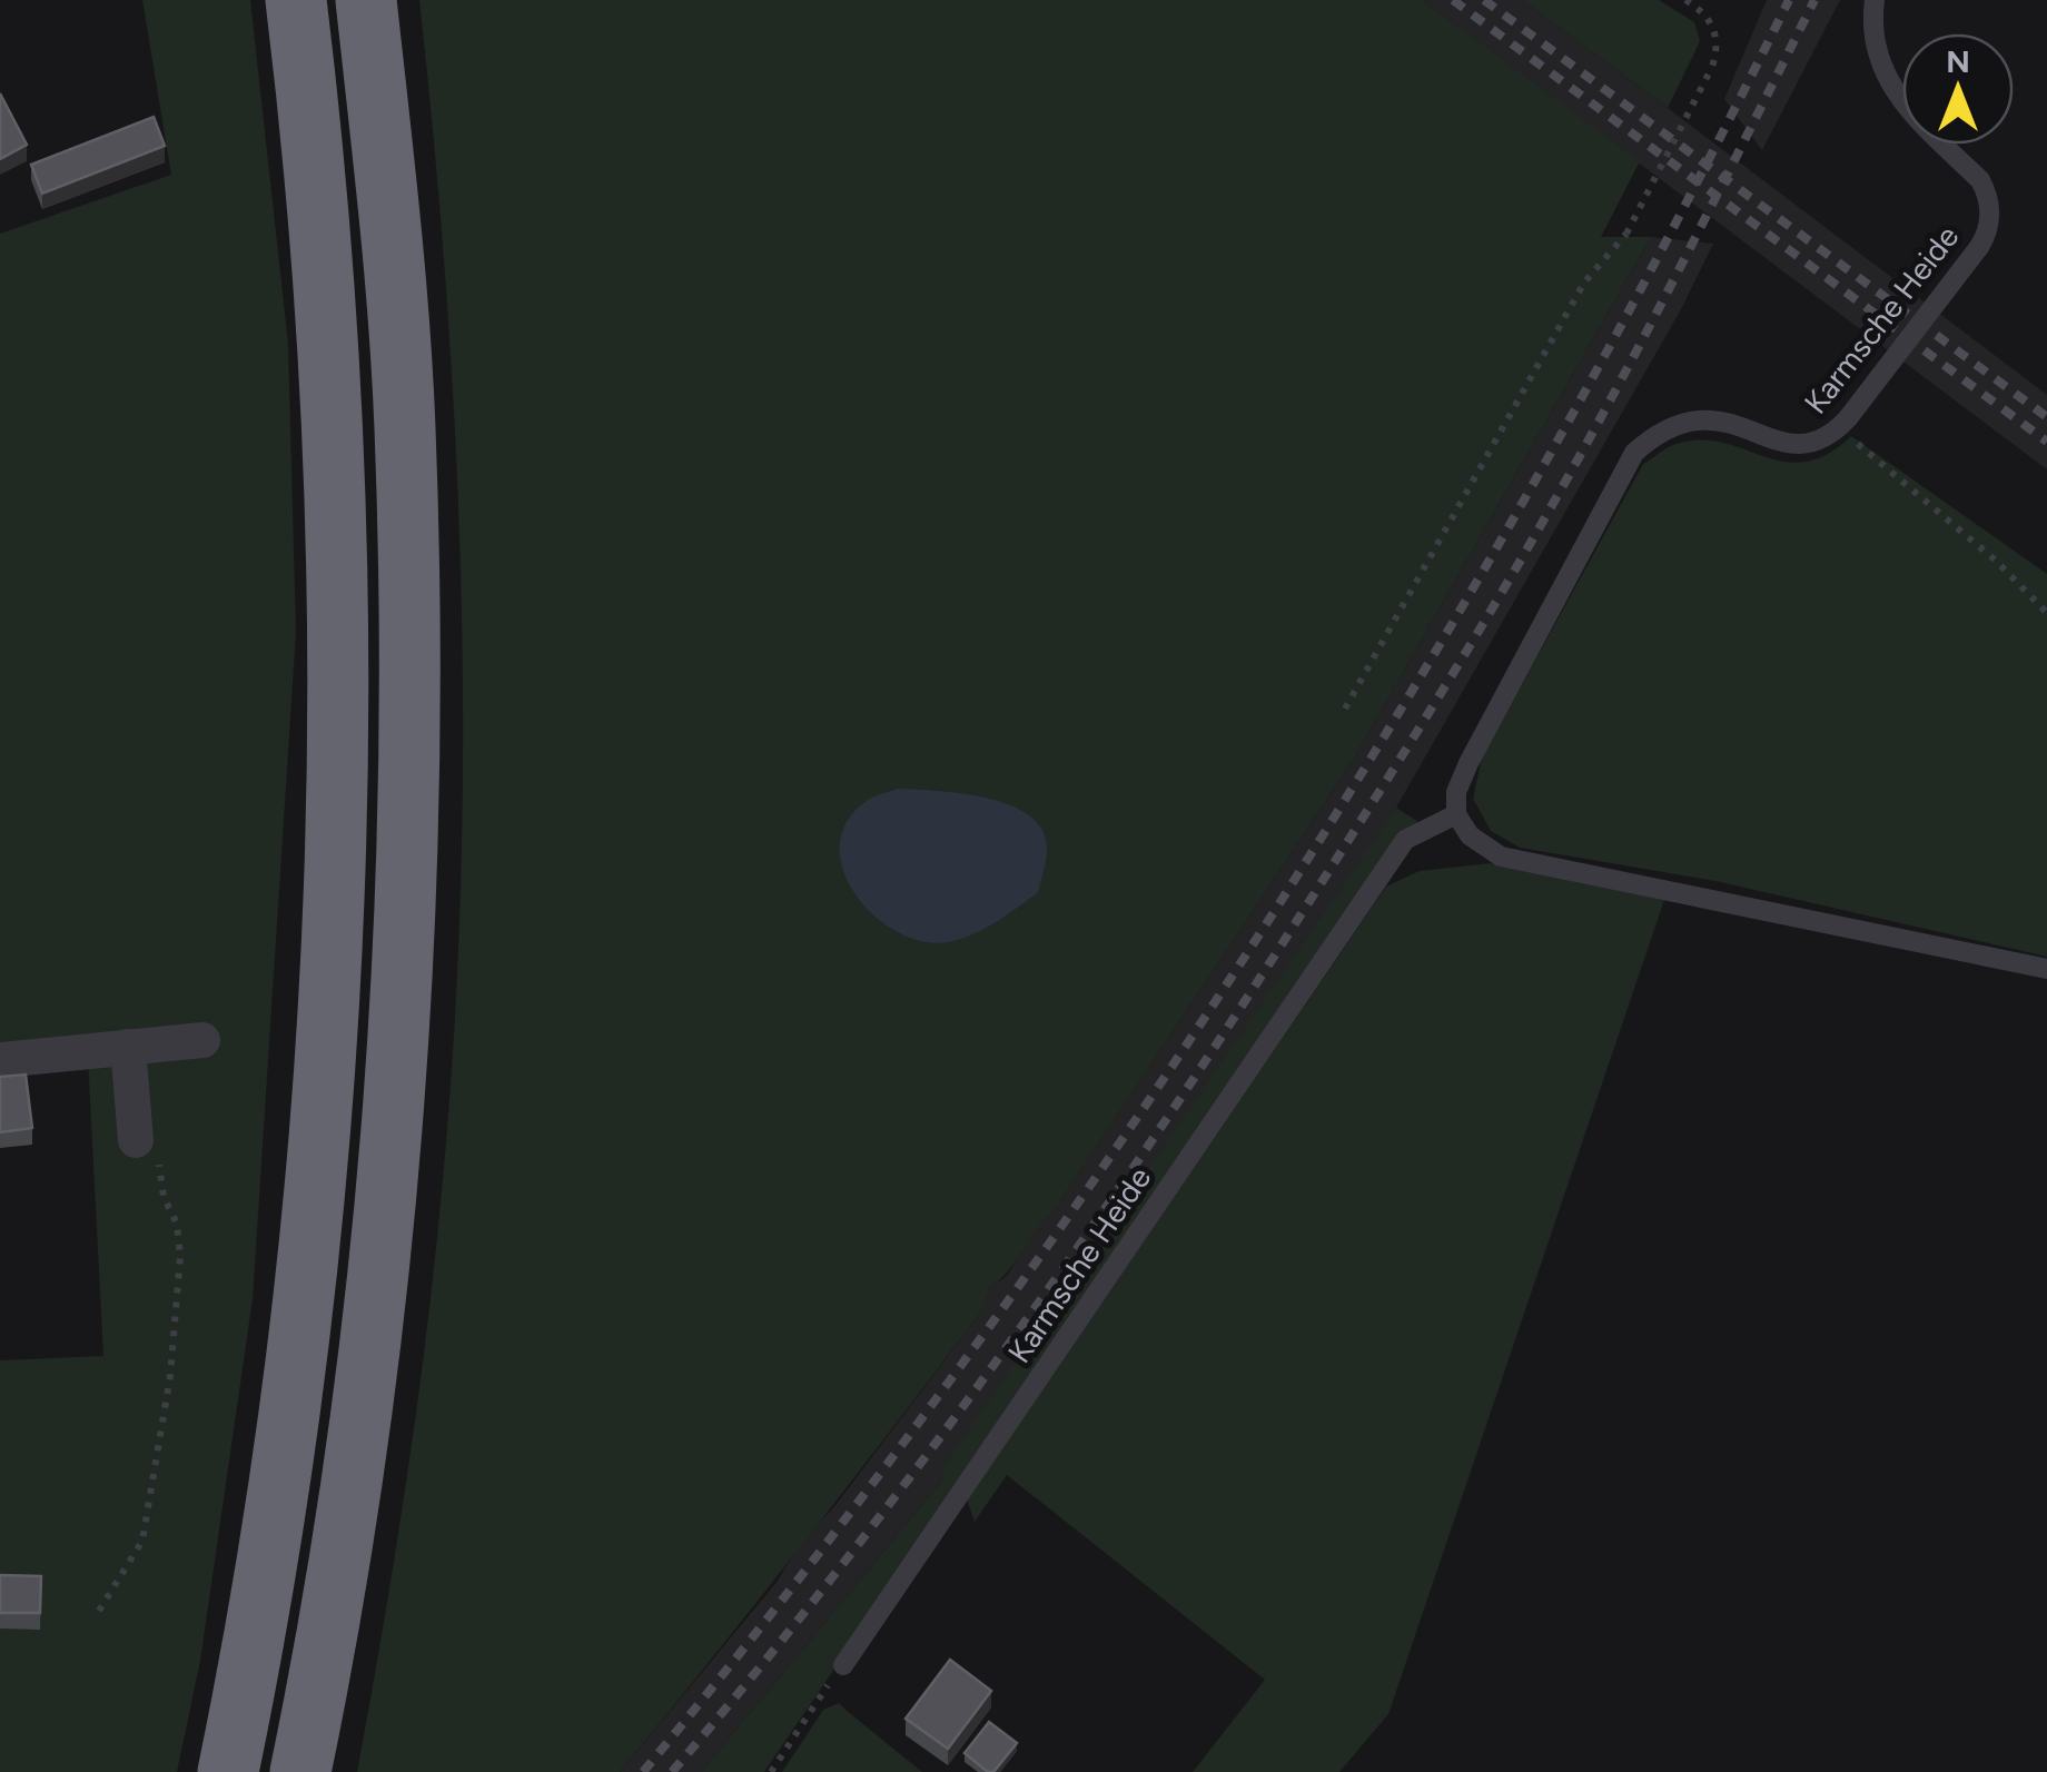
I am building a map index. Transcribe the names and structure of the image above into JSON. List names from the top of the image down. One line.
{"streets":{"lane":["Karmsche Heide"]},"north":"top"}
